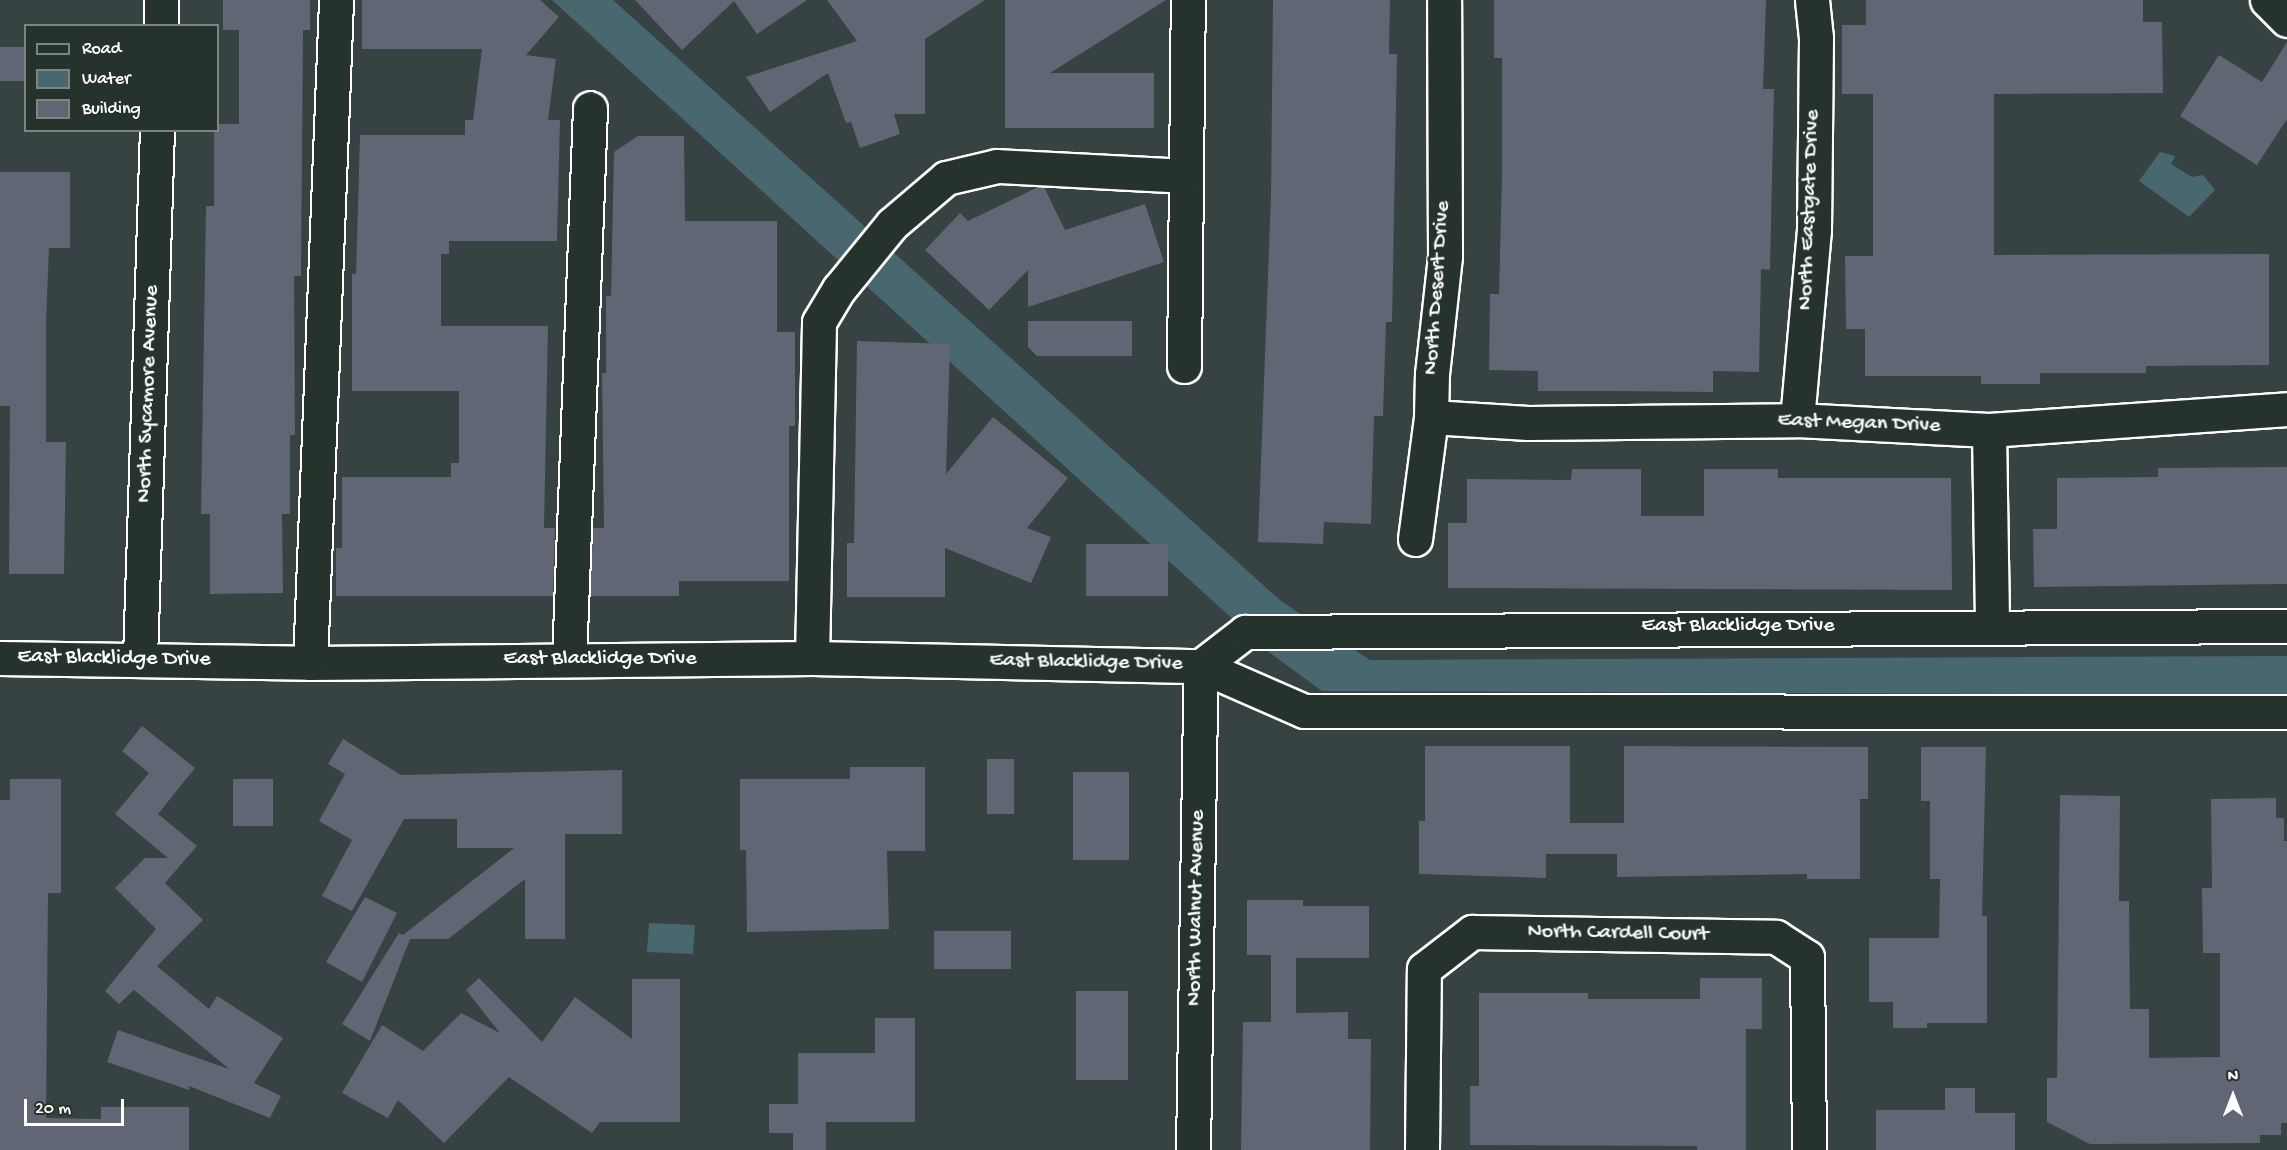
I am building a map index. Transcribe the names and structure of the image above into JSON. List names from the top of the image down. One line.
{"streets":{"street":["North Eastgate Drive","North Desert Drive","North Sycamore Avenue","East Megan Drive","East Blacklidge Drive","North Walnut Avenue","North Cardell Court"]},"crossings":[["North Eastgate Drive","East Megan Drive"],["North Desert Drive","East Megan Drive"],["North Sycamore Avenue","East Blacklidge Drive"],["East Blacklidge Drive","North Walnut Avenue"]],"legend":["Road","Water","Building"],"scale_bar":"20 m","north":"top"}
